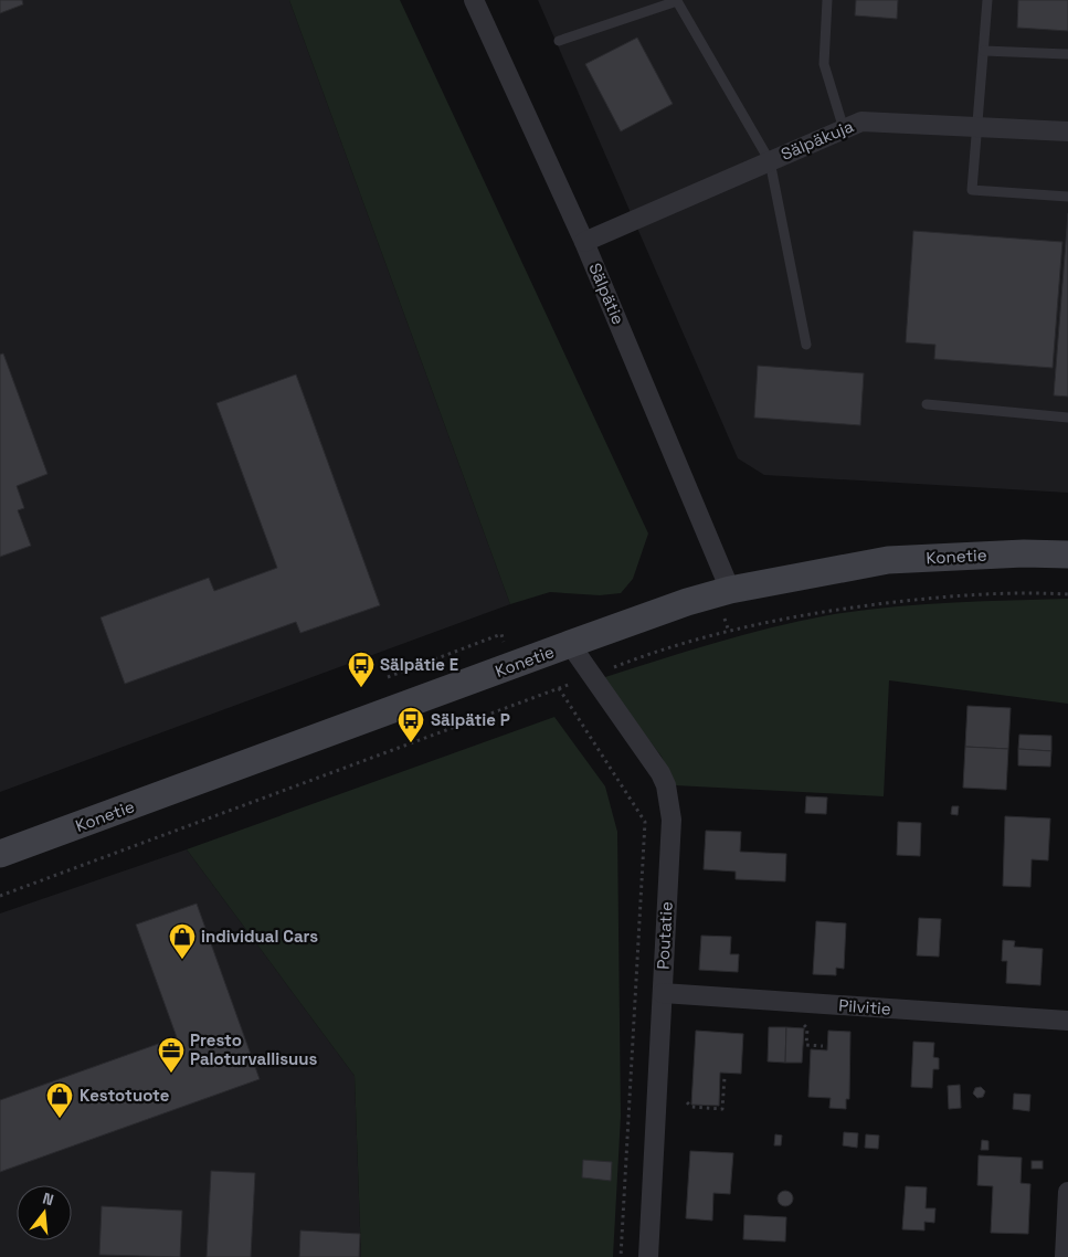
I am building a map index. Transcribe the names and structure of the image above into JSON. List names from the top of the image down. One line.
{"streets":{"street":["Sälpäkuja","Sälpätie","Konetie","Poutatie","Pilvitie"]},"crossings":[["Sälpäkuja","Sälpätie"],["Sälpätie","Konetie"],["Konetie","Poutatie"],["Poutatie","Pilvitie"]],"places":{"bus stop":["Sälpätie E","Sälpätie P"],"shop":["individual Cars","Kestotuote"],"office":["Presto Paloturvallisuus"]},"north":"top"}
